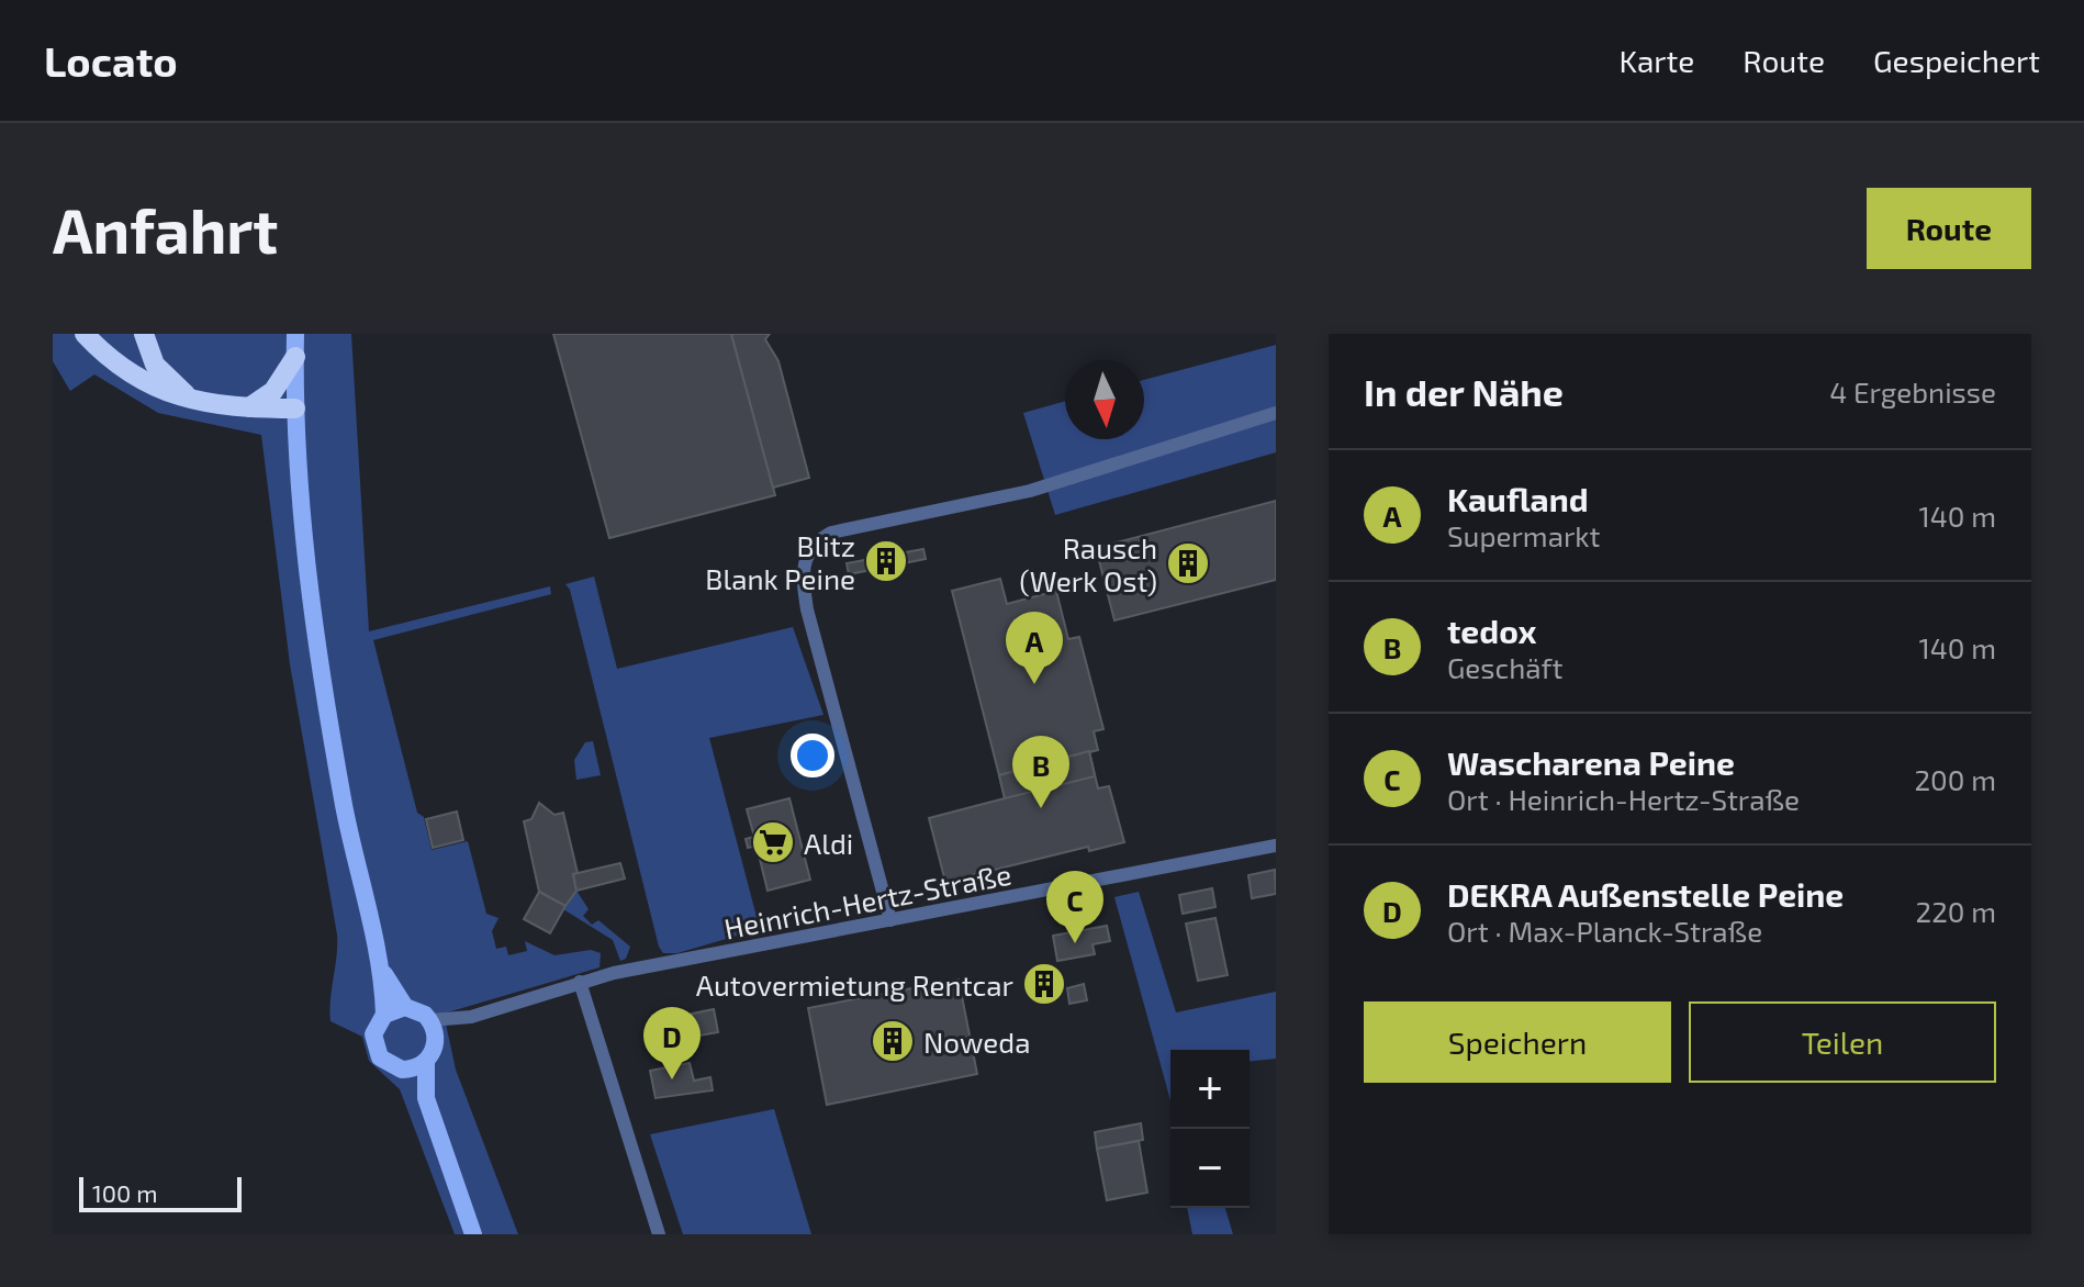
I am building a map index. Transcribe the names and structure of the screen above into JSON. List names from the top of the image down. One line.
{"streets":{"street":["Heinrich-Hertz-Straße"]},"places":{"building":["Blitz Blank Peine","Rausch (Werk Ost)","Autovermietung Rentcar","Noweda"],"supermarket":["Aldi"]},"scale_bar":"100 m","north":"bottom","page":{"header":"Locato","nav":["Karte","Route","Gespeichert"],"buttons":["Route",["Speichern","Teilen"]],"title":"Anfahrt","heading":["In der Nähe","4 Ergebnisse"],"list":[{"mark":"A","name":"Kaufland","note":"Supermarkt","value":"140 m"},{"mark":"B","name":"tedox","note":"Geschäft","value":"140 m"},{"mark":"C","name":"Wascharena Peine","note":"Ort · Heinrich-Hertz-Straße","value":"200 m"},{"mark":"D","name":"DEKRA Außenstelle Peine","note":"Ort · Max-Planck-Straße","value":"220 m"}],"pins":["A","B","C","D"],"map_buttons":["+","−"],"scale":"100 m"}}
